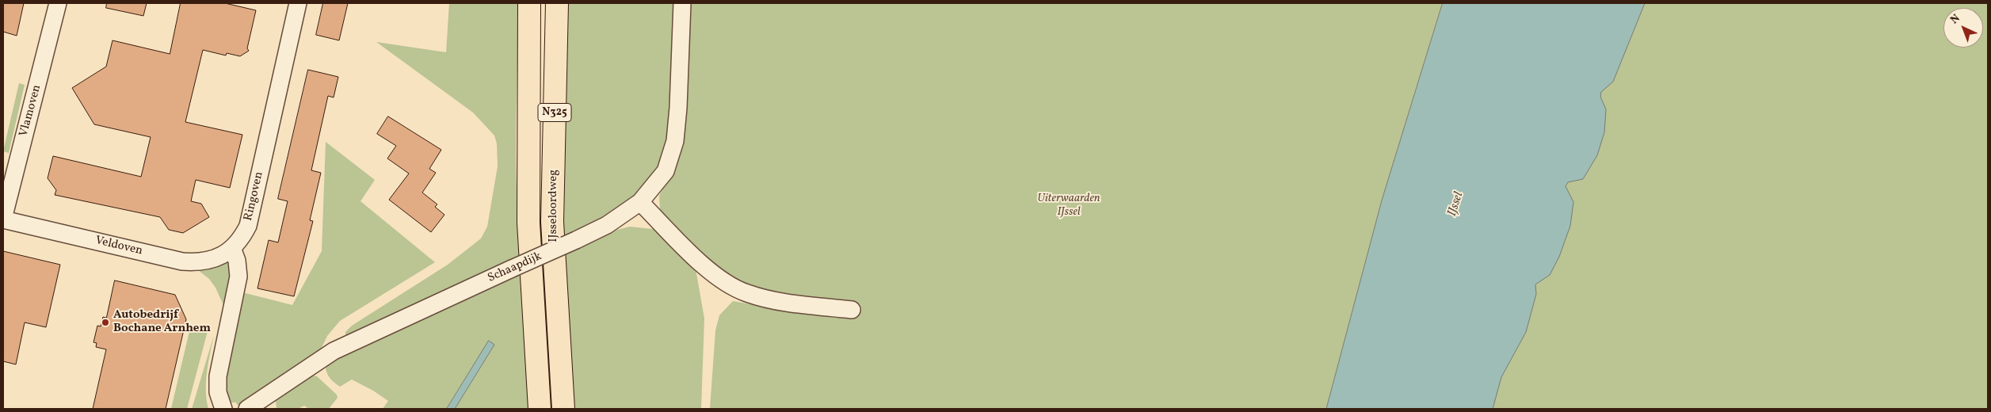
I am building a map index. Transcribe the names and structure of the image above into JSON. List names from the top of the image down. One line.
{"streets":{"highway":["N325","IJsseloordweg"],"street":["Vlamoven","Ringoven","Veldoven","Schaapdijk"]},"crossings":[["Vlamoven","Veldoven"],["Ringoven","Veldoven"]],"water":["IJssel"],"parks":["Uiterwaarden IJssel"],"places":["Autobedrijf Bochane Arnhem"],"north":"top left"}
